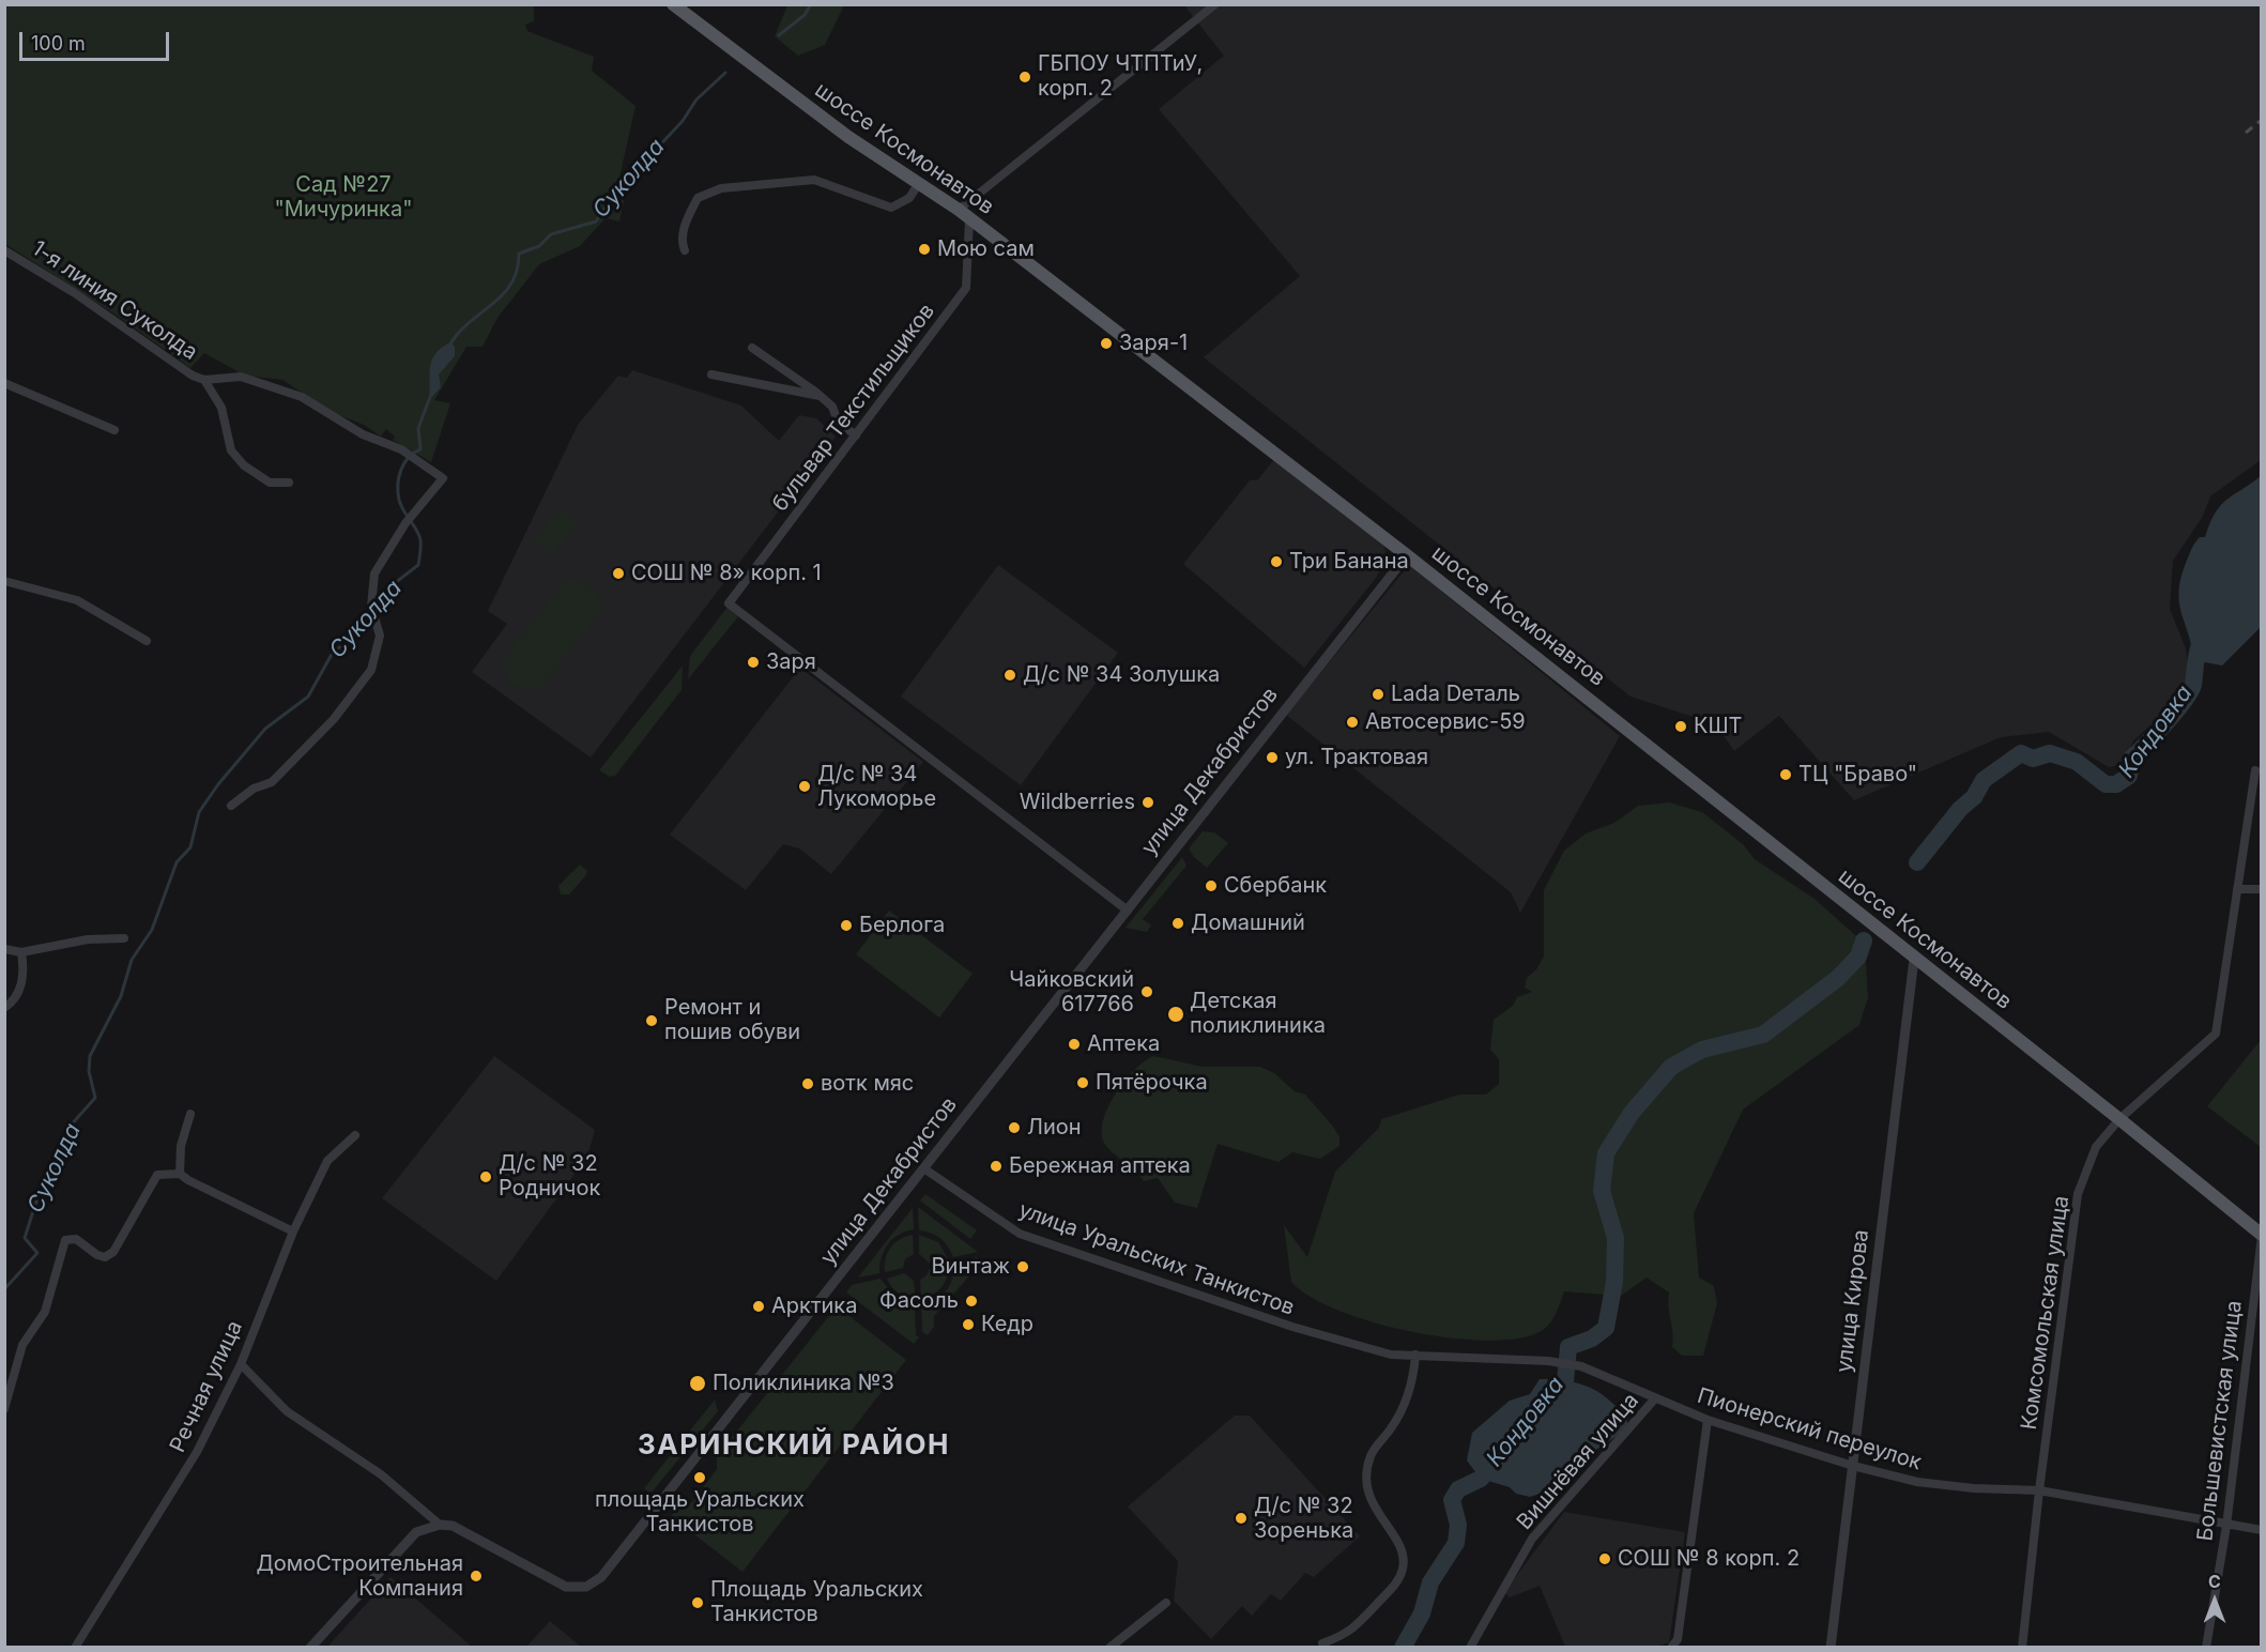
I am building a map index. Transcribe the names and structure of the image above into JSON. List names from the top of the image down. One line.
{"streets":{"main road":["шоссе Космонавтов"],"street":["1-я линия Суколда","бульвар Текстильщиков","улица Декабристов","улица Уральских Танкистов","улица Кирова","Комсомольская улица","Речная улица","Большевистская улица","Пионерский переулок","Вишнёвая улица"]},"crossings":[["шоссе Космонавтов","бульвар Текстильщиков"],["шоссе Космонавтов","улица Декабристов"],["шоссе Космонавтов","улица Кирова"],["шоссе Космонавтов","Комсомольская улица"],["шоссе Космонавтов","Большевистская улица"],["бульвар Текстильщиков","улица Декабристов"],["улица Декабристов","улица Уральских Танкистов"],["улица Уральских Танкистов","Пионерский переулок"],["улица Кирова","Пионерский переулок"],["Комсомольская улица","Пионерский переулок"],["Большевистская улица","Пионерский переулок"],["Пионерский переулок","Вишнёвая улица"]],"districts":["ЗАРИНСКИЙ РАЙОН"],"water":["Суколда","Кондовка"],"parks":["Сад №27 \"Мичуринка\""],"places":["ГБПОУ ЧТПТиУ, корп. 2","Мою сам","Заря-1","Три Банана","СОШ № 8» корп. 1","Заря","Д/с № 34 Золушка","Lada Dеталь","Автосервис-59","КШТ","ул. Трактовая","ТЦ \"Браво\"","Д/с № 34 Лукоморье","Wildberries","Сбербанк","Домашний","Берлога","Чайковский 617766","Детская поликлиника","Ремонт и пошив обуви","Аптека","Пятёрочка","вотк мяс","Лион","Бережная аптека","Д/с № 32 Родничок","Винтаж","Фасоль","Арктика","Кедр","Поликлиника №3","площадь Уральских Танкистов","Д/с № 32 Зоренька","СОШ № 8 корп. 2","ДомоСтроительная Компания","Площадь Уральских Танкистов"],"scale_bar":"100 m","north":"top"}
